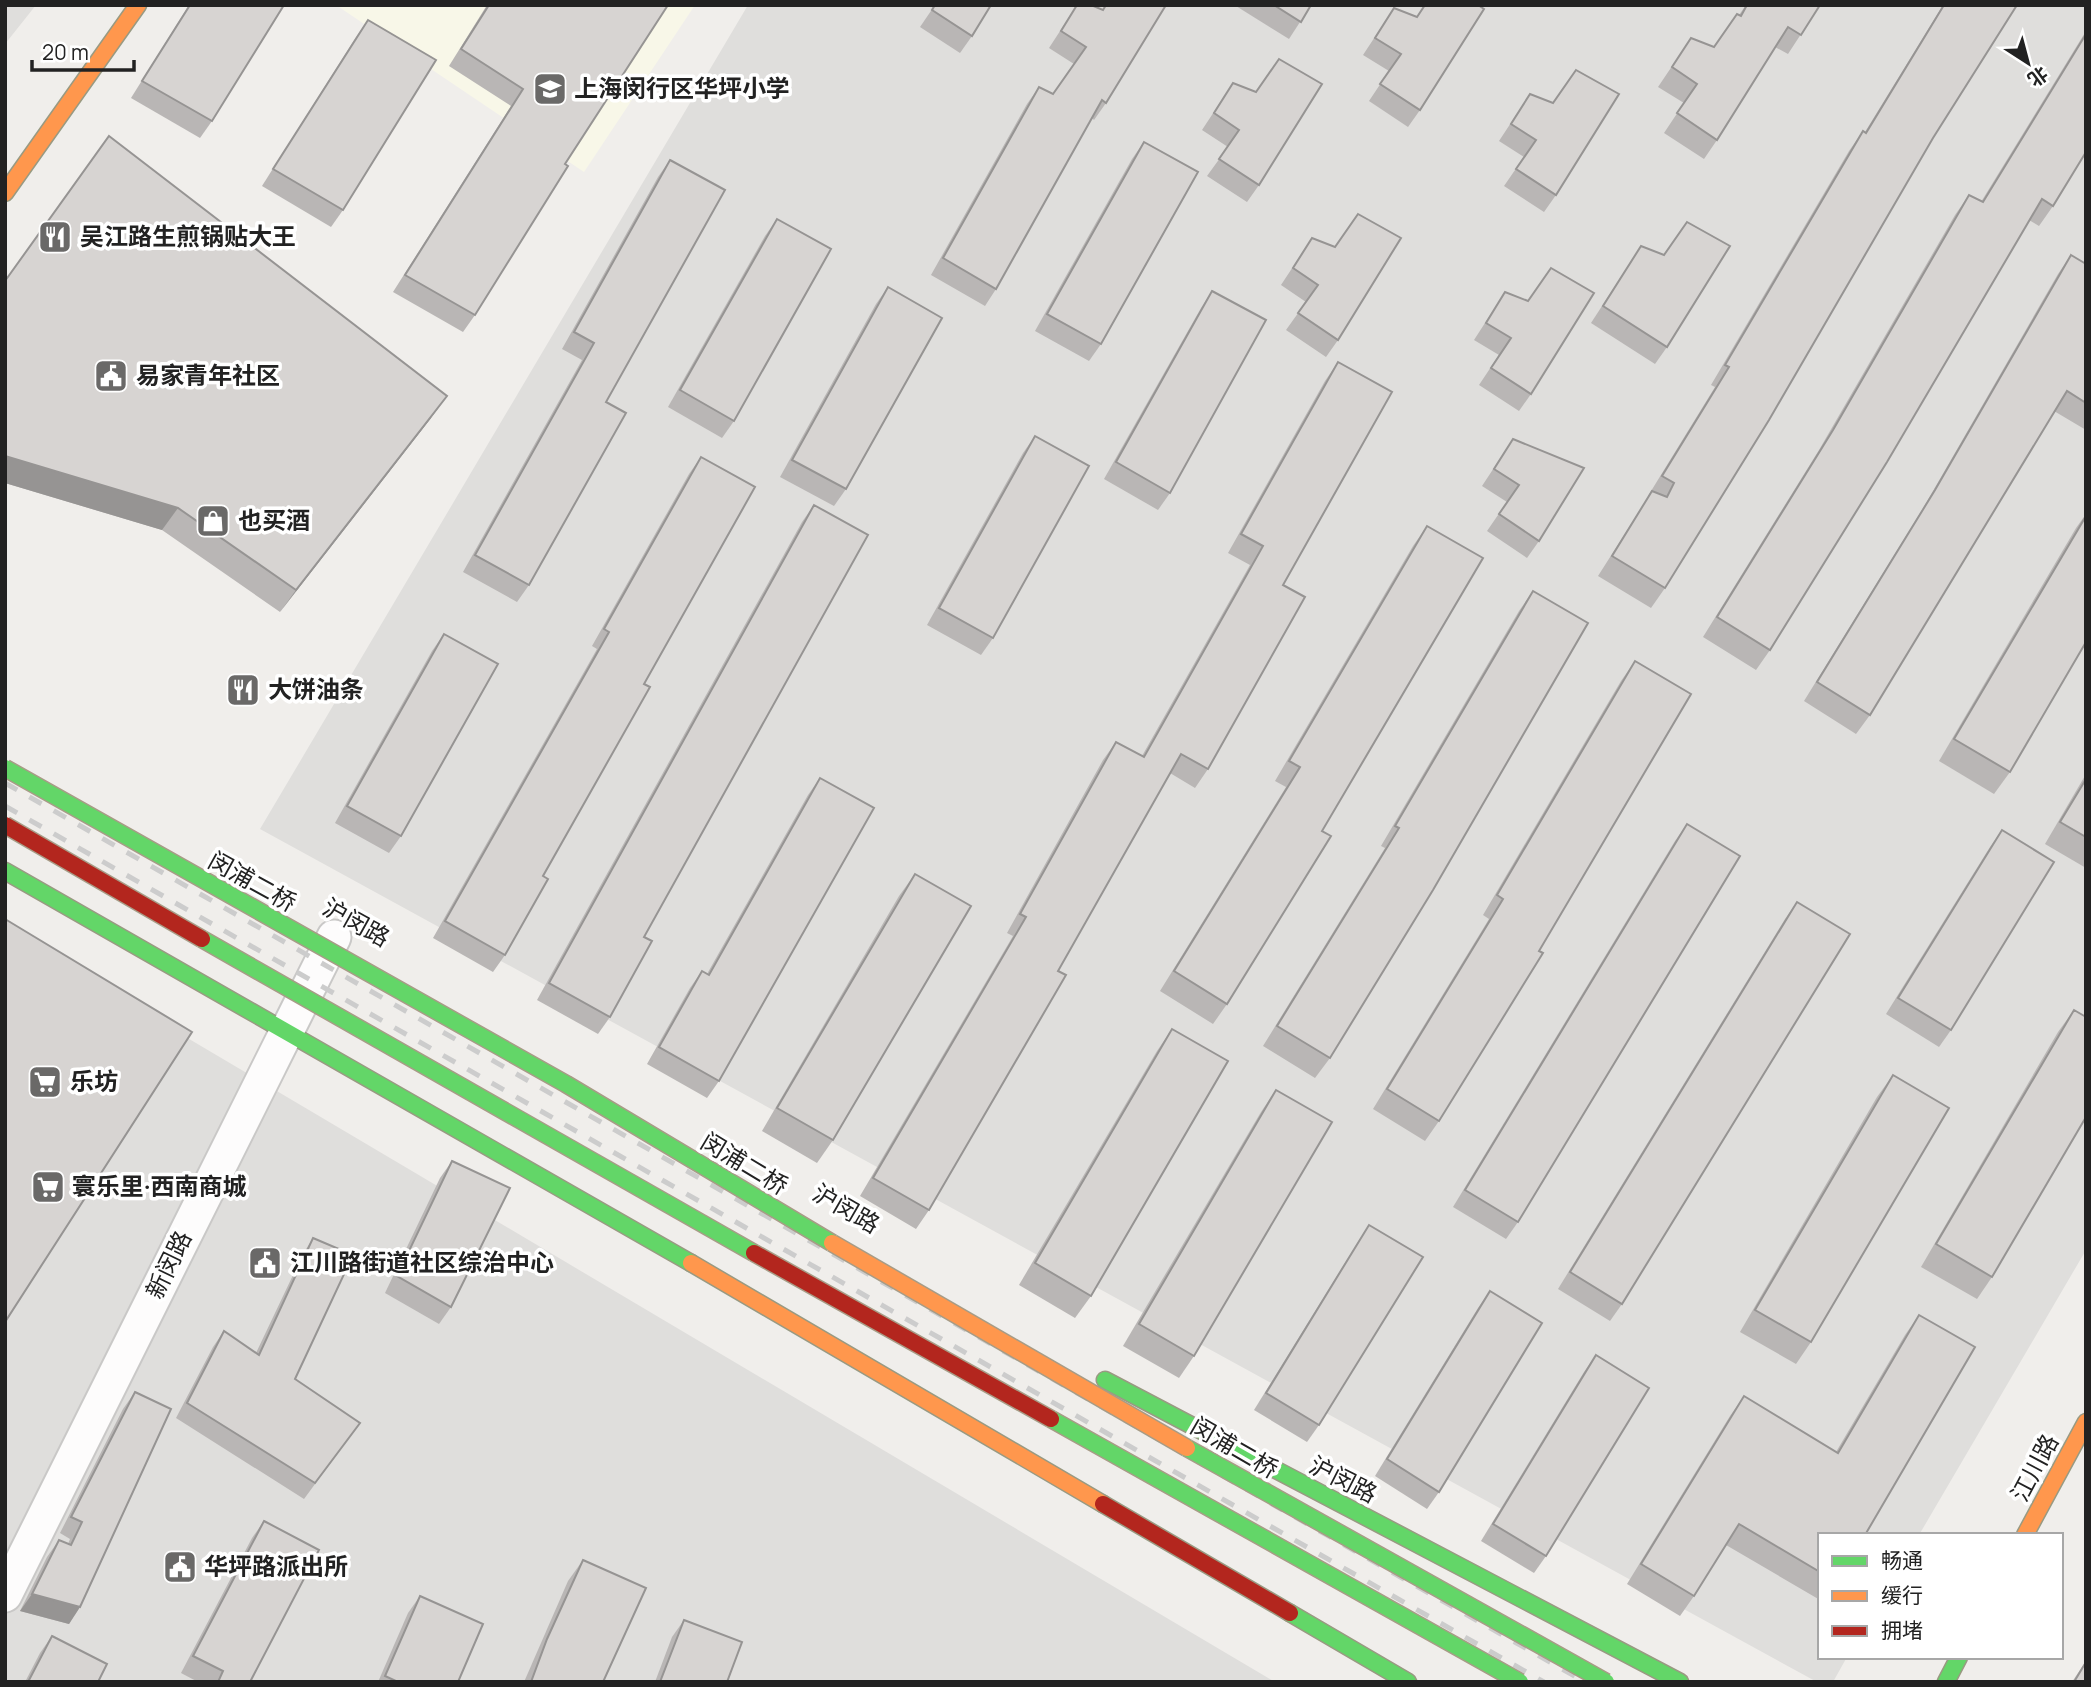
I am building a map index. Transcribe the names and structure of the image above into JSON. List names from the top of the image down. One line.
{"streets":{"main road":["闵浦二桥","沪闵路","江川路"],"street":["新闵路"]},"crossings":[["沪闵路","新闵路"]],"places":{"school or university":["上海闵行区华坪小学"],"restaurant":["吴江路生煎锅贴大王","大饼油条"],"public building":["易家青年社区","江川路街道社区综治中心","华坪路派出所"],"shop":["也买酒"],"supermarket":["乐坊","寰乐里·西南商城"]},"legend":["畅通","缓行","拥堵"],"scale_bar":"20 m","north":"bottom right"}
